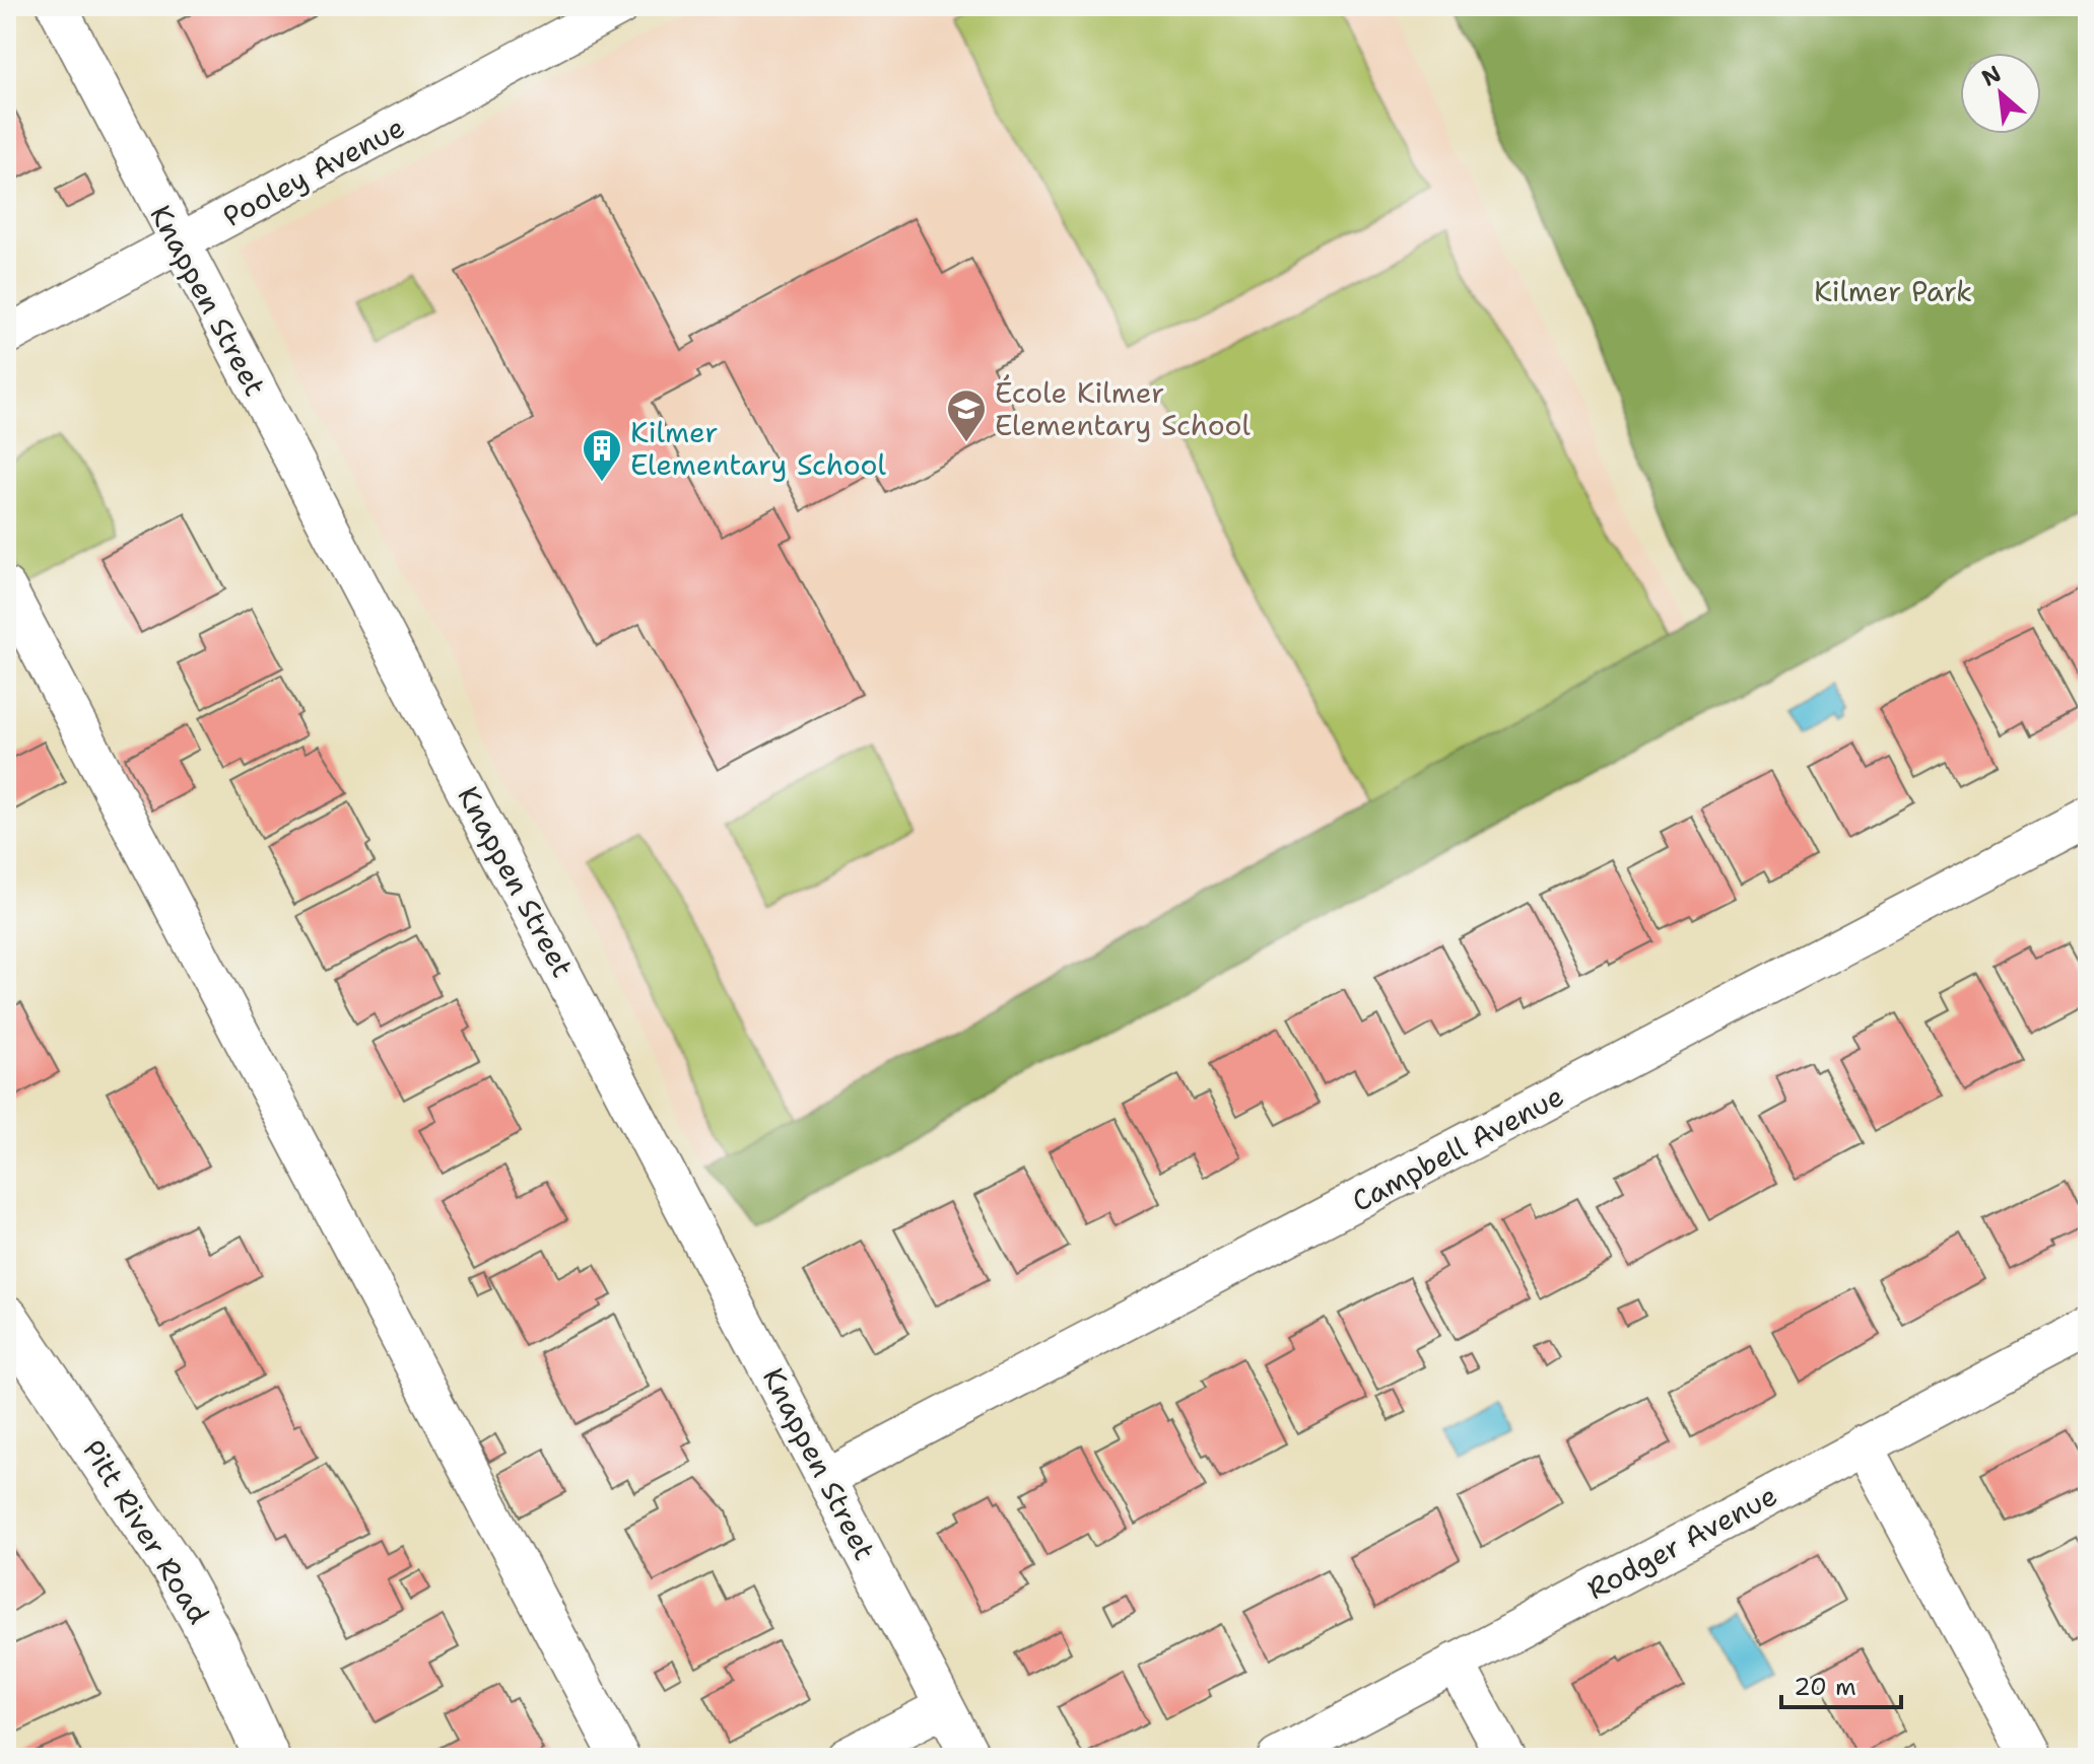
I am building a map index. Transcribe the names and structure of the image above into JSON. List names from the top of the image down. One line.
{"streets":{"main road":["Pitt River Road"],"street":["Pooley Avenue","Knappen Street","Campbell Avenue","Rodger Avenue"]},"crossings":[["Pooley Avenue","Knappen Street"],["Knappen Street","Campbell Avenue"]],"parks":["Kilmer Park"],"places":{"school or university":["École Kilmer Elementary School"],"building":["Kilmer Elementary School"]},"scale_bar":"20 m","north":"top left"}
